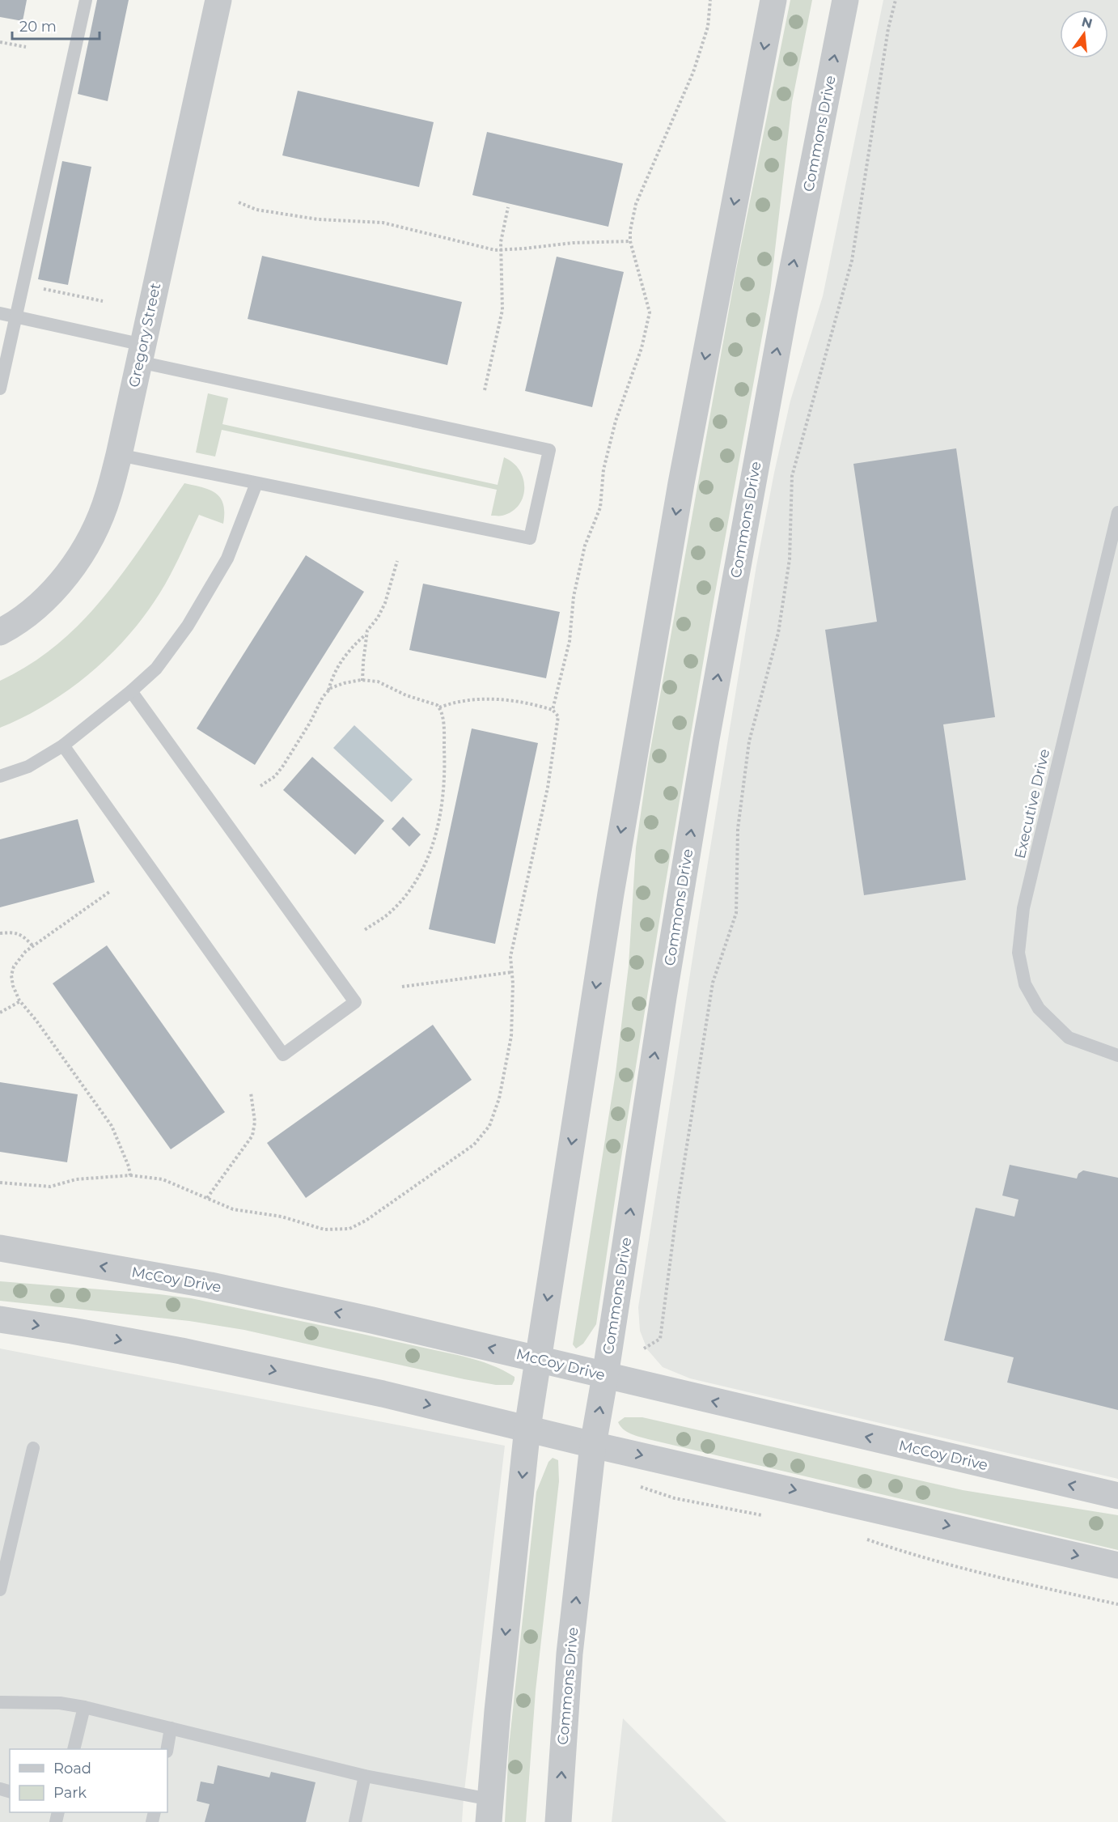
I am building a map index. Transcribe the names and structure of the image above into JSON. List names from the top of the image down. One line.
{"streets":{"street":["Commons Drive","Gregory Street","McCoy Drive"],"lane":["Executive Drive"]},"crossings":[["Commons Drive","McCoy Drive"]],"legend":["Road","Park"],"scale_bar":"20 m","north":"top"}
